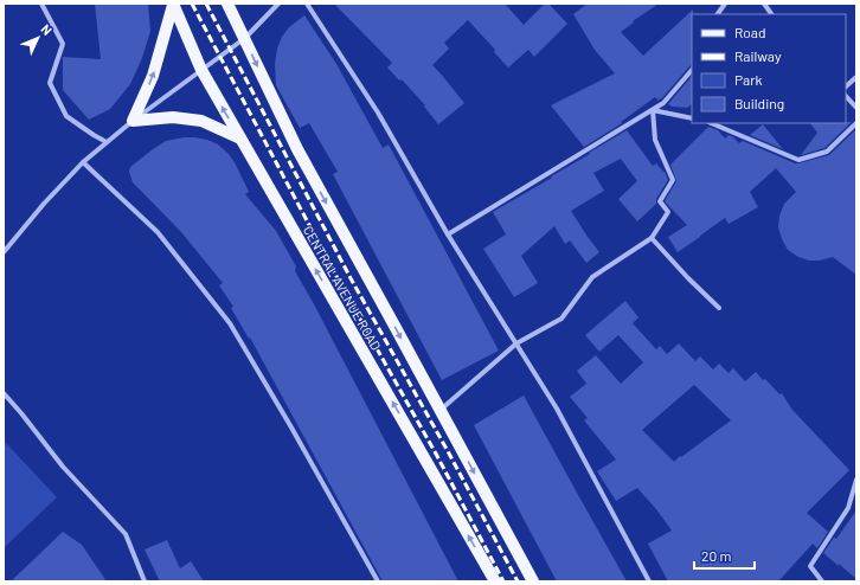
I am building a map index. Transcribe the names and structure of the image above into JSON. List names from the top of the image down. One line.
{"streets":{"main road":["CENTRAL AVENUE ROAD"]},"legend":["Road","Railway","Park","Building"],"scale_bar":"20 m","north":"top right"}
